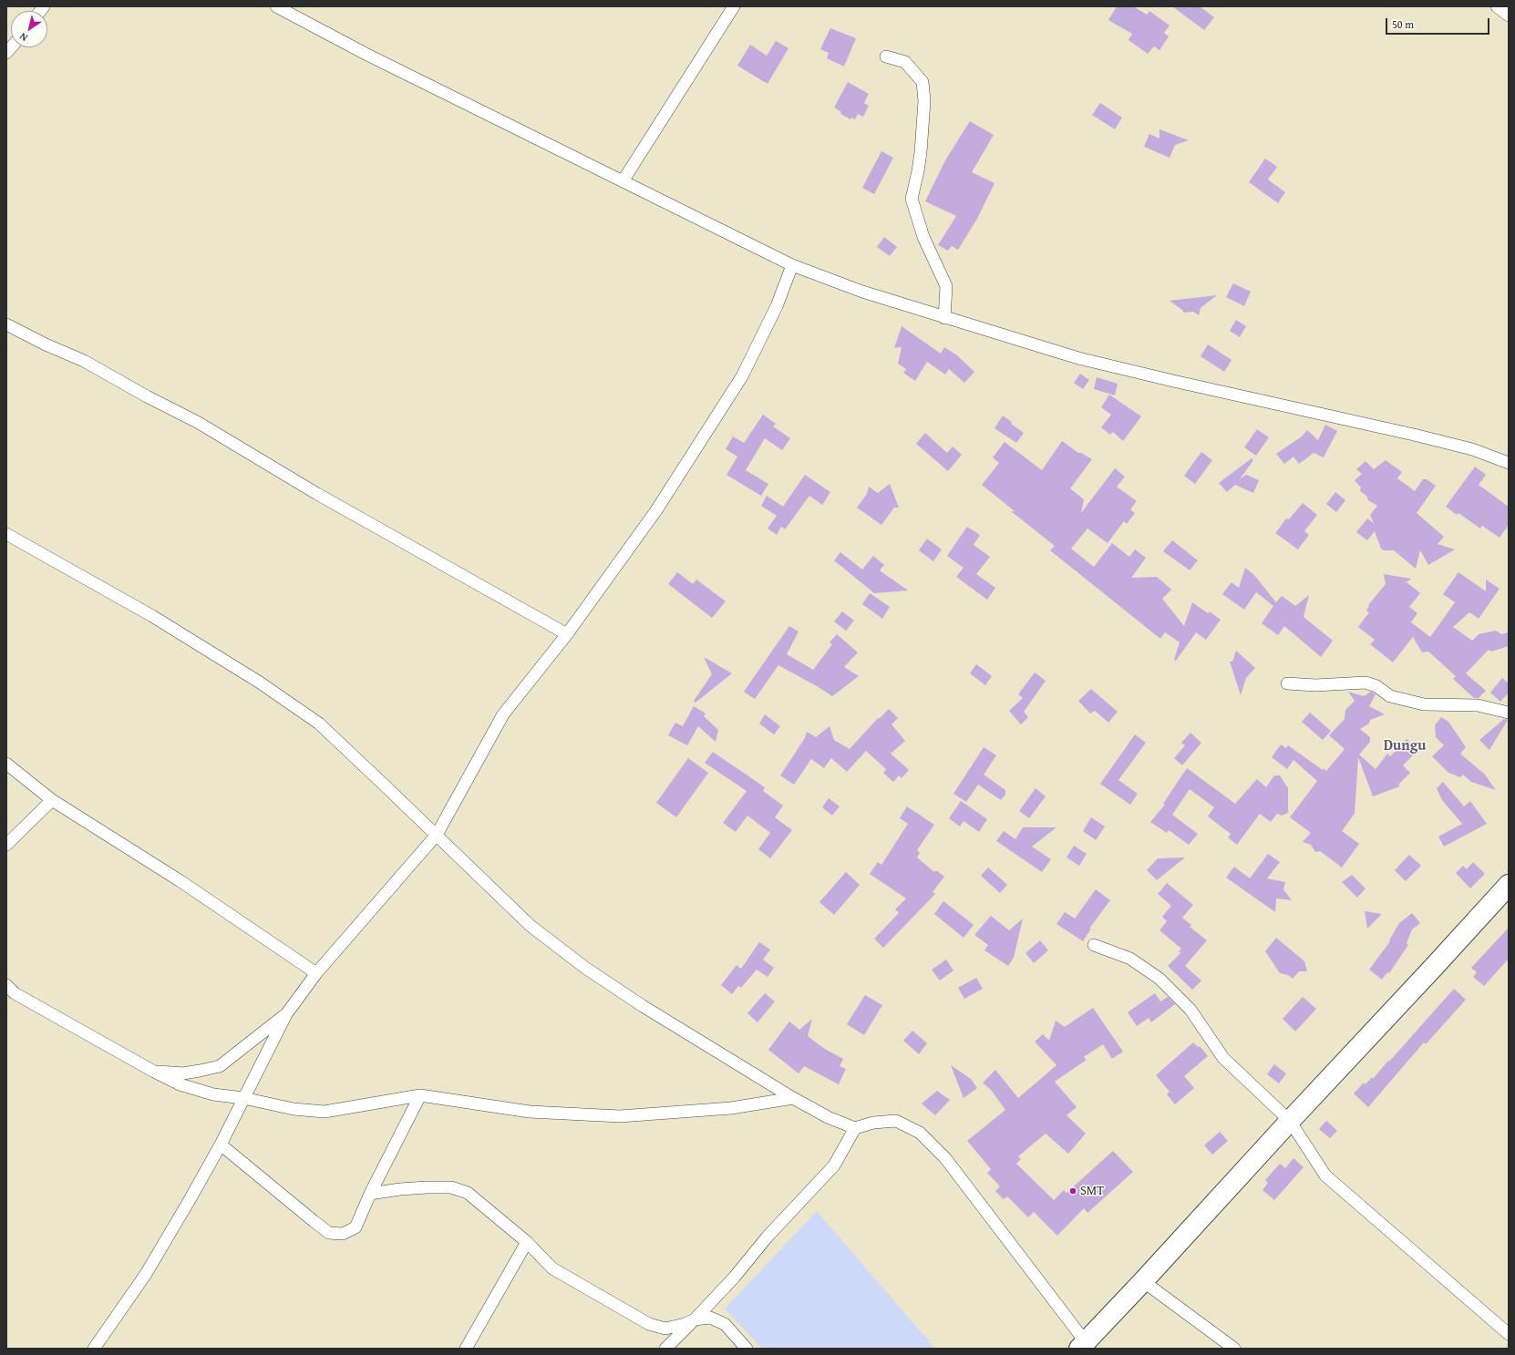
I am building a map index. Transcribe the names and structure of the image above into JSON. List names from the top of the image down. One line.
{"districts":["Dungu"],"places":["SMT"],"scale_bar":"50 m","north":"bottom left"}
